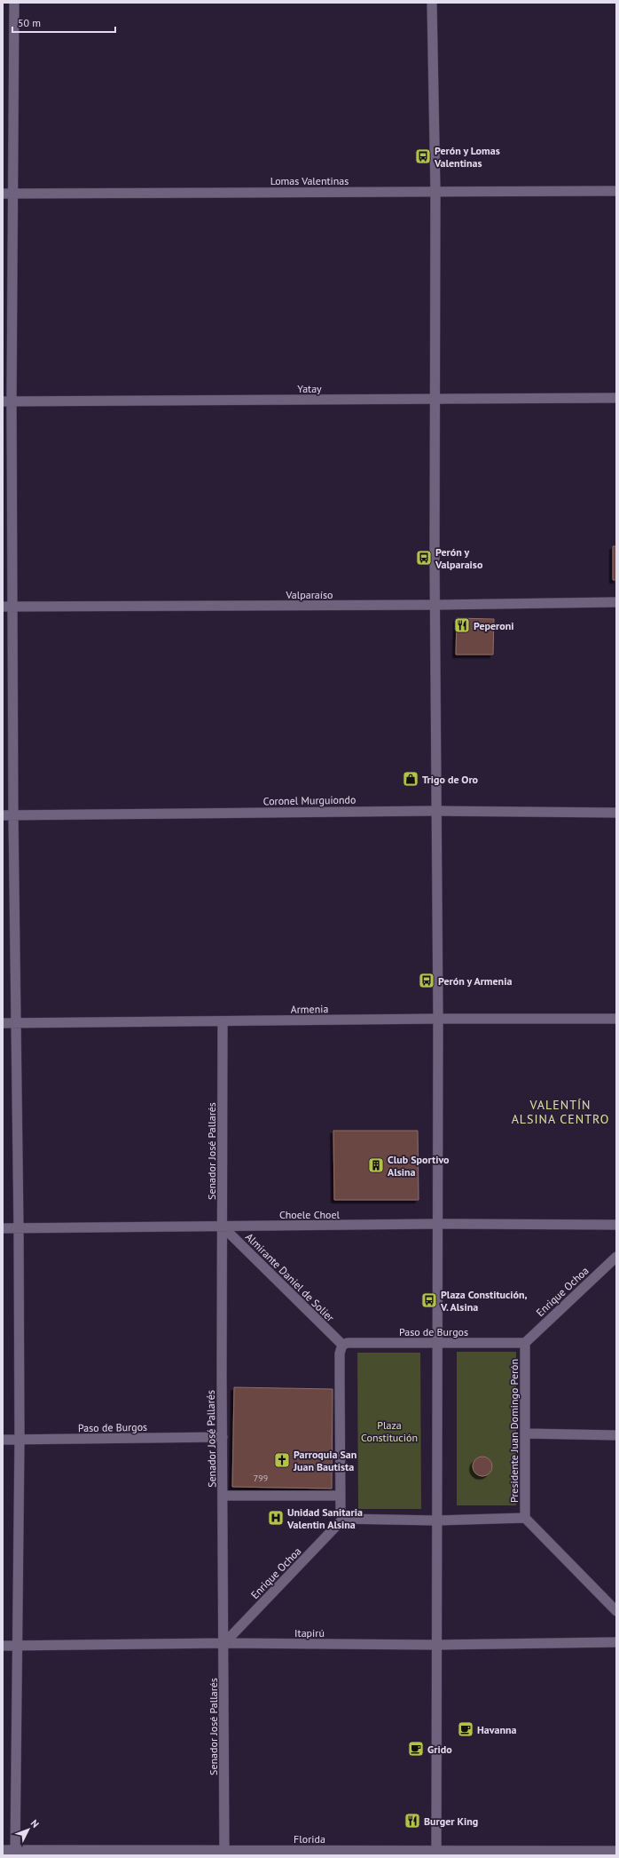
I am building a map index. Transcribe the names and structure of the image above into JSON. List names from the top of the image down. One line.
{"streets":{"street":["Lomas Valentinas","Yatay","Valparaíso","Coronel Murguiondo","Armenia","Senador José Pallarés","Choele Choel","Almirante Daniel de Solier","Enrique Ochoa","Paso de Burgos","Presidente Juan Domingo Perón","Itapirú","Florida"]},"crossings":[["Armenia","Senador José Pallarés"],["Senador José Pallarés","Choele Choel"],["Senador José Pallarés","Almirante Daniel de Solier"],["Senador José Pallarés","Enrique Ochoa"],["Senador José Pallarés","Paso de Burgos"],["Senador José Pallarés","Itapirú"],["Senador José Pallarés","Florida"],["Choele Choel","Almirante Daniel de Solier"],["Almirante Daniel de Solier","Paso de Burgos"],["Enrique Ochoa","Paso de Burgos"],["Enrique Ochoa","Presidente Juan Domingo Perón"],["Enrique Ochoa","Itapirú"],["Paso de Burgos","Presidente Juan Domingo Perón"]],"districts":["VALENTÍN ALSINA CENTRO"],"parks":["Plaza Constitución"],"places":{"bus stop":["Perón y Lomas Valentinas","Perón y Valparaiso","Perón y Armenia","Plaza Constitución, V. Alsina"],"restaurant":["Peperoni","Burger King"],"shop":["Trigo de Oro"],"building":["Club Sportivo Alsina"],"church":["Parroquia San Juan Bautista"],"hospital":["Unidad Sanitaria Valentin Alsina"],"cafe":["Havanna","Grido"]},"house_numbers":["799"],"scale_bar":"50 m","north":"top right"}
